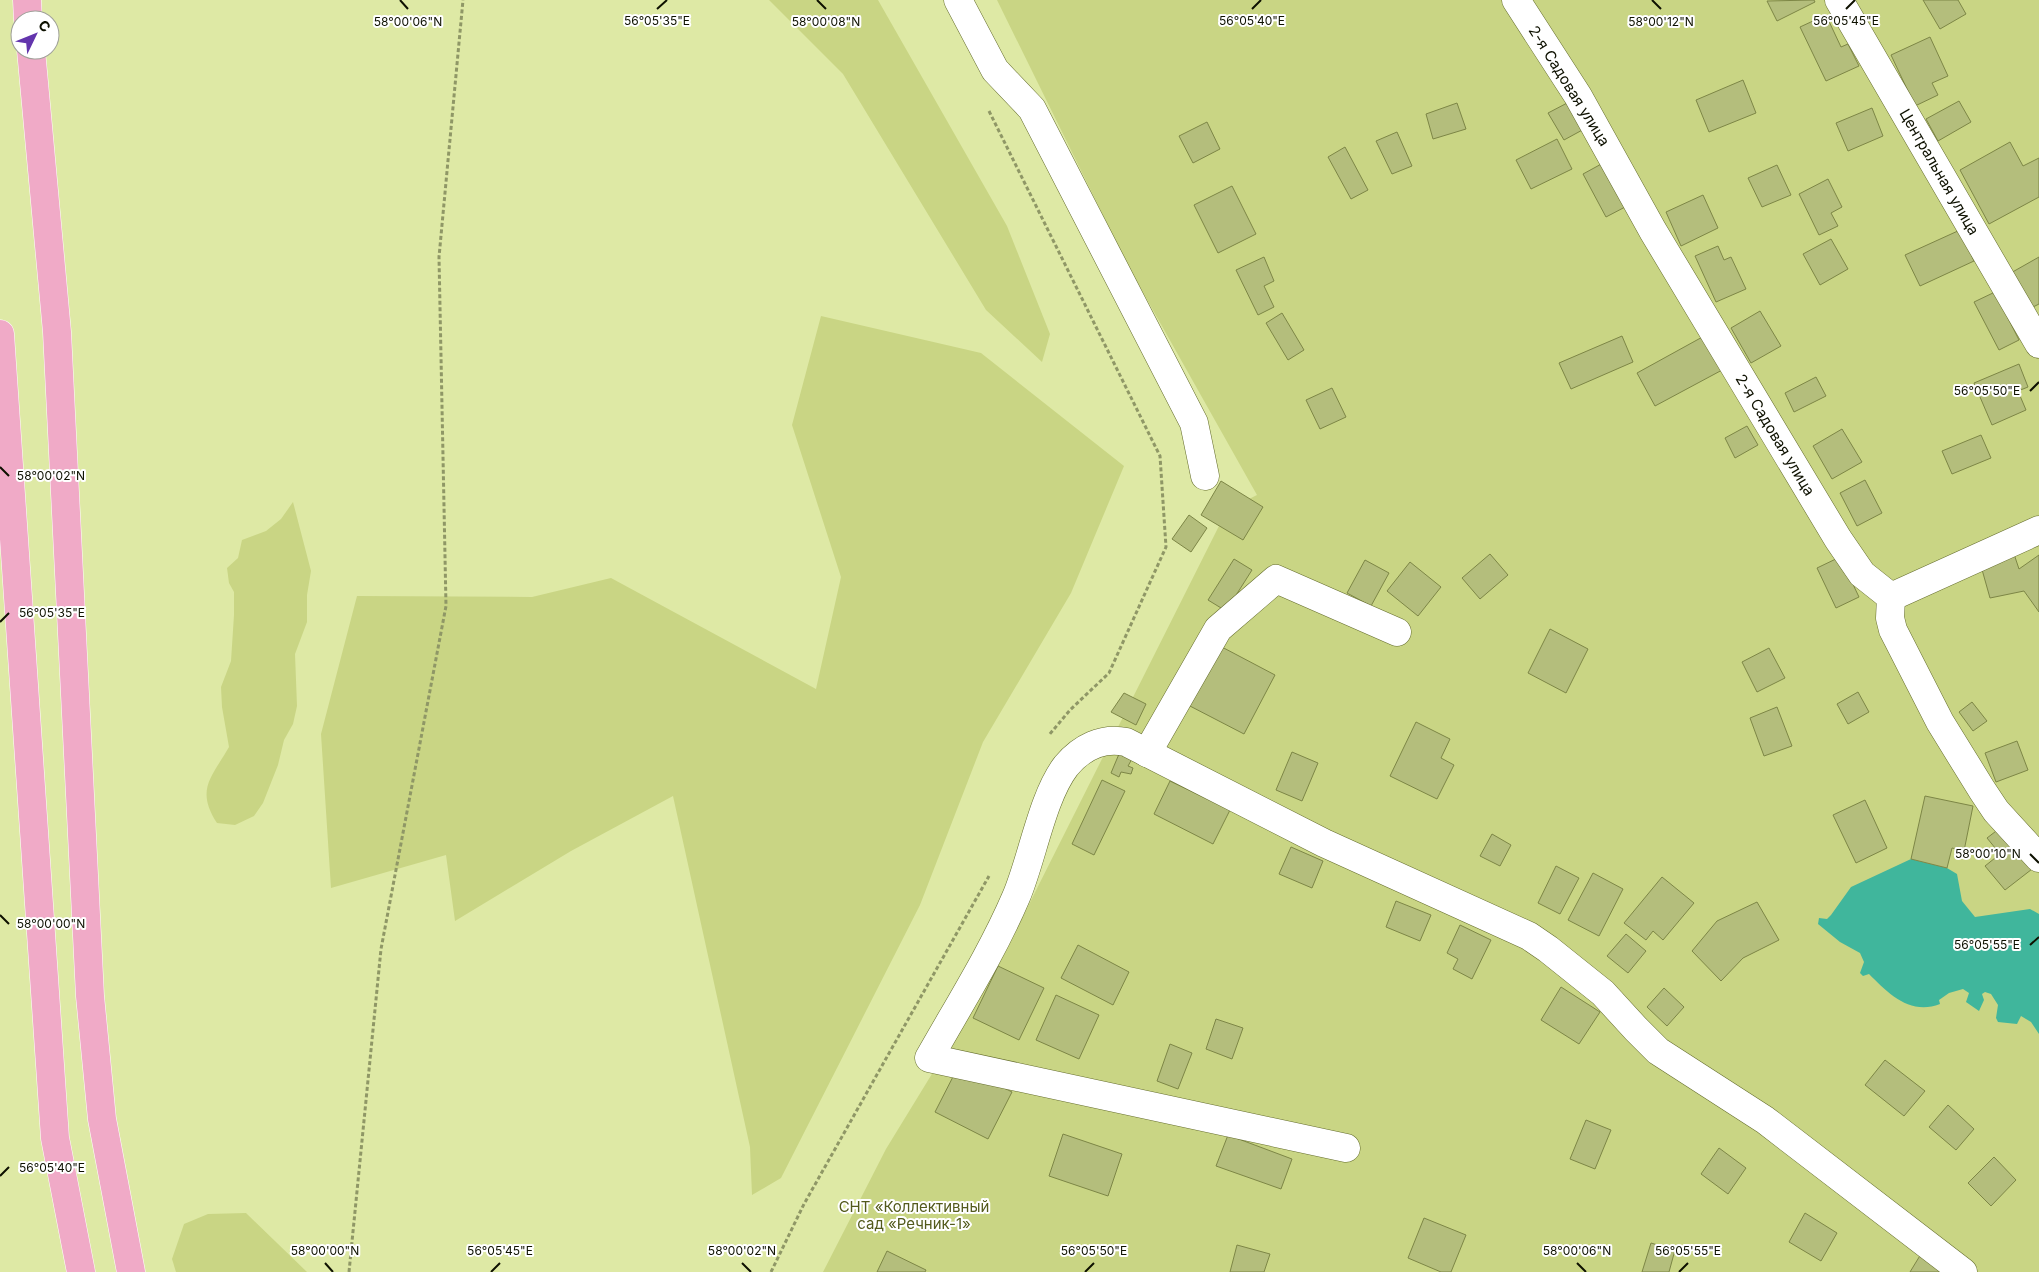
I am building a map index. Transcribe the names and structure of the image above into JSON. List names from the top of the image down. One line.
{"streets":{"lane":["2-я Садовая улица","Центральная улица"]},"parks":["СНТ «Коллективный сад «Речник-1»"],"north":"top right","coordinates":["56°05'35\"E","56°05'40\"E","56°05'45\"E","58°00'06\"N","58°00'08\"N","58°00'12\"N","56°05'50\"E","58°00'02\"N","58°00'10\"N","58°00'00\"N","56°05'55\"E"]}
